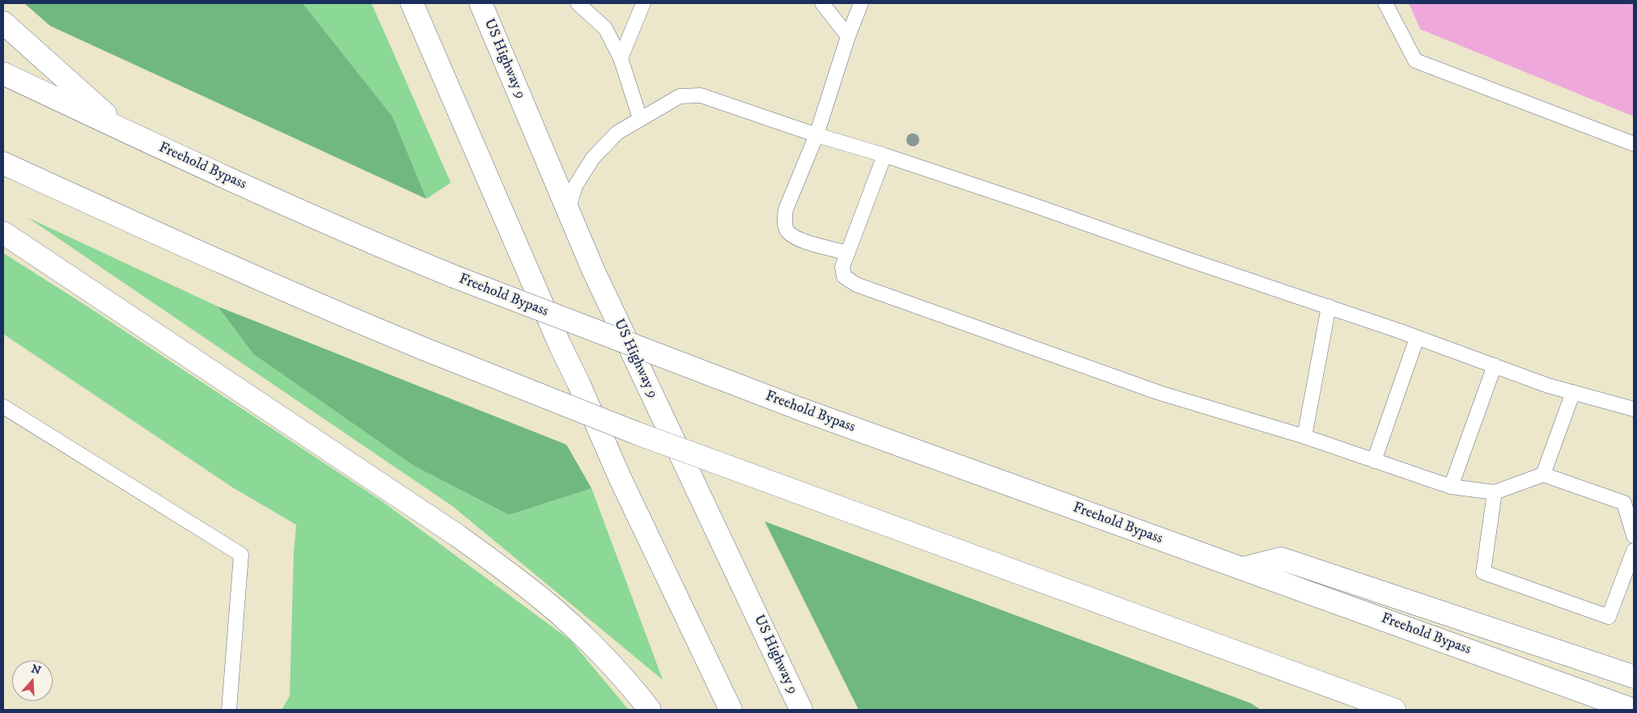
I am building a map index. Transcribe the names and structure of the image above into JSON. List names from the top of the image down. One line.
{"streets":{"highway":["US Highway 9","Freehold Bypass"]},"north":"top"}
